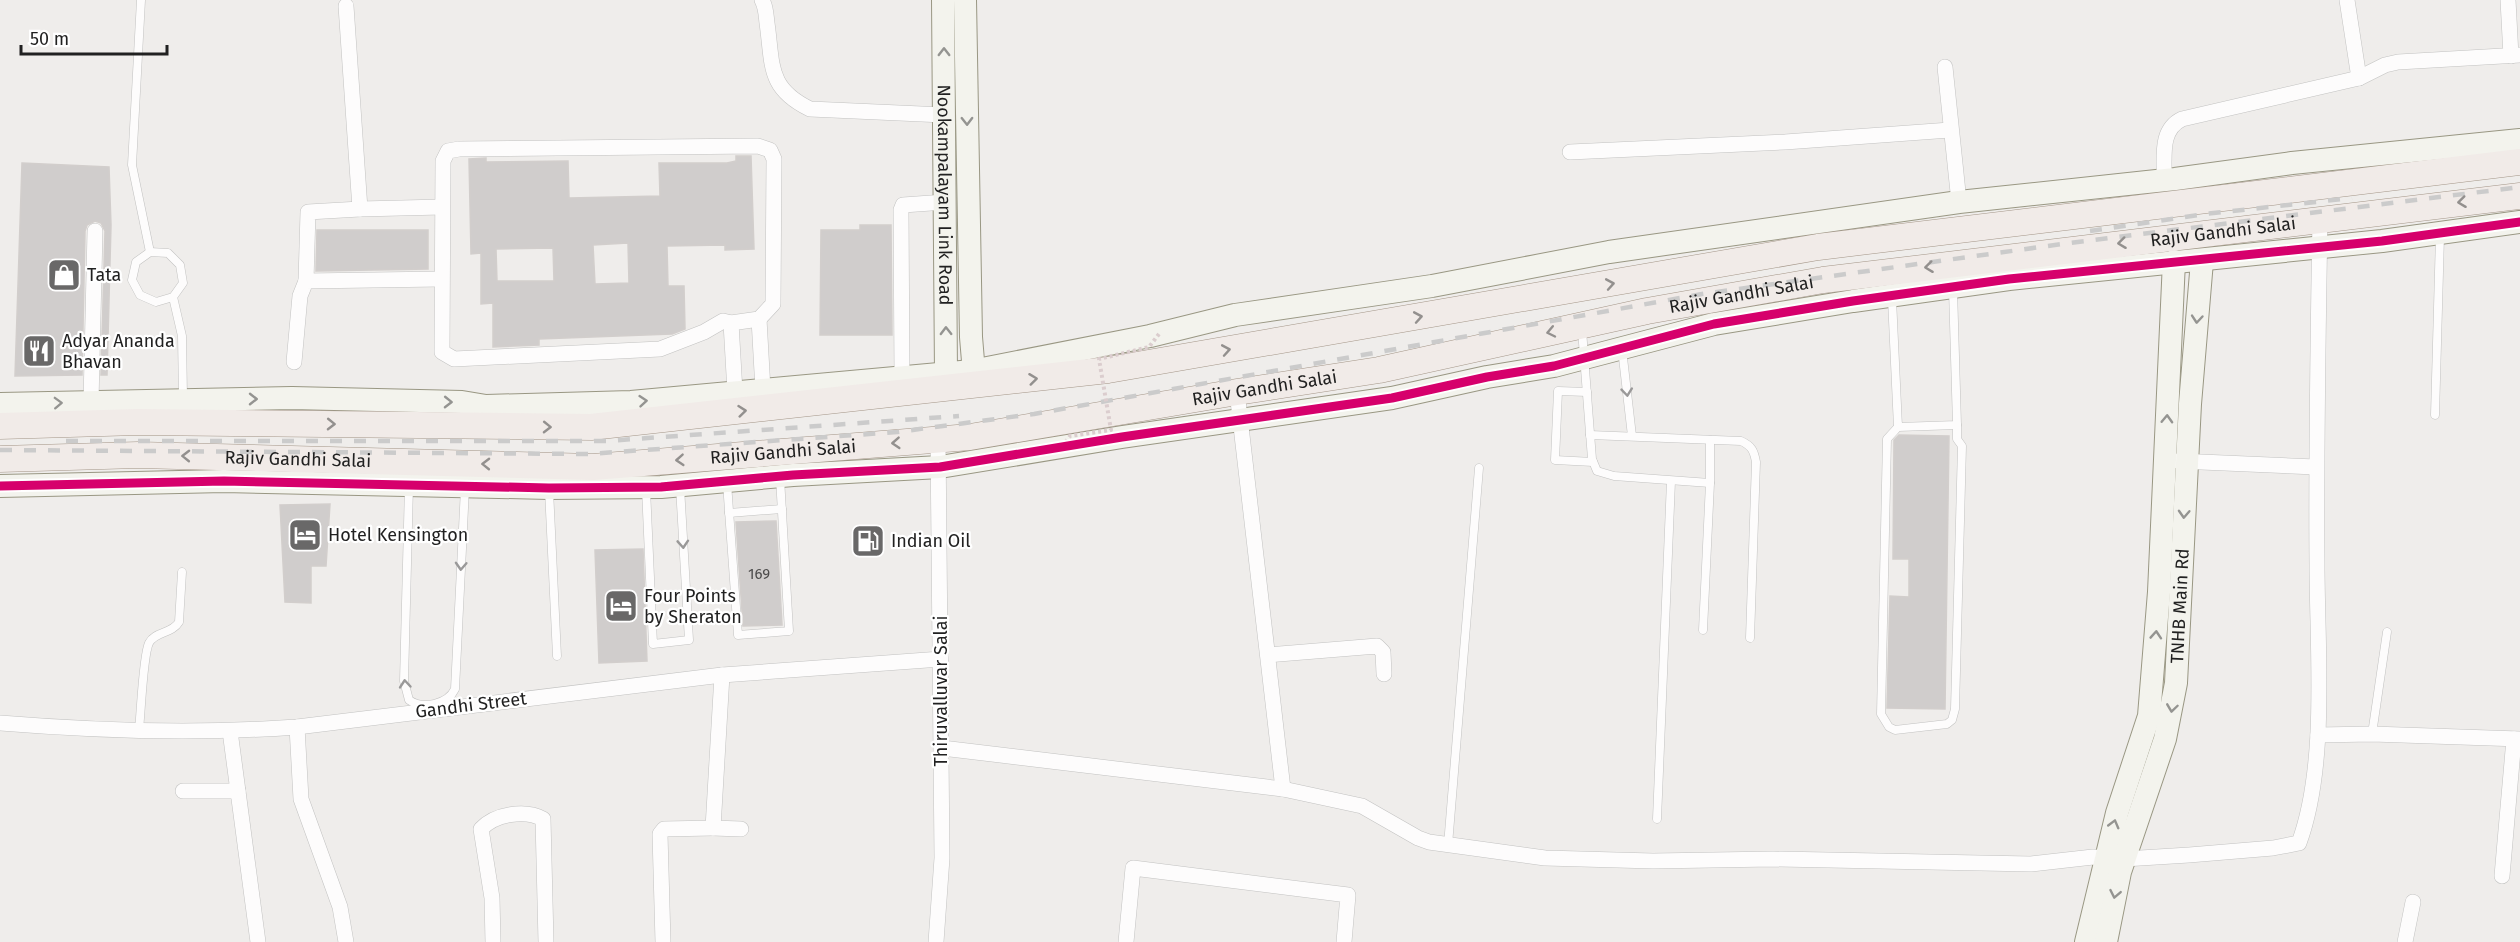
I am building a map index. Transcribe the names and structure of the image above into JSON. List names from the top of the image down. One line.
{"streets":{"main road":["Rajiv Gandhi Salai"],"street":["Nookampalayam Link Road","TNHB Main Rd","Thiruvalluvar Salai","Gandhi Street"]},"crossings":[["Nookampalayam Link Road","Rajiv Gandhi Salai"],["Rajiv Gandhi Salai","Thiruvalluvar Salai"],["Thiruvalluvar Salai","Gandhi Street"]],"places":{"shop":["Tata"],"restaurant":["Adyar Ananda Bhavan"],"hotel":["Hotel Kensington","Four Points by Sheraton"],"fuel station":["Indian Oil"]},"house_numbers":["169"],"scale_bar":"50 m"}
